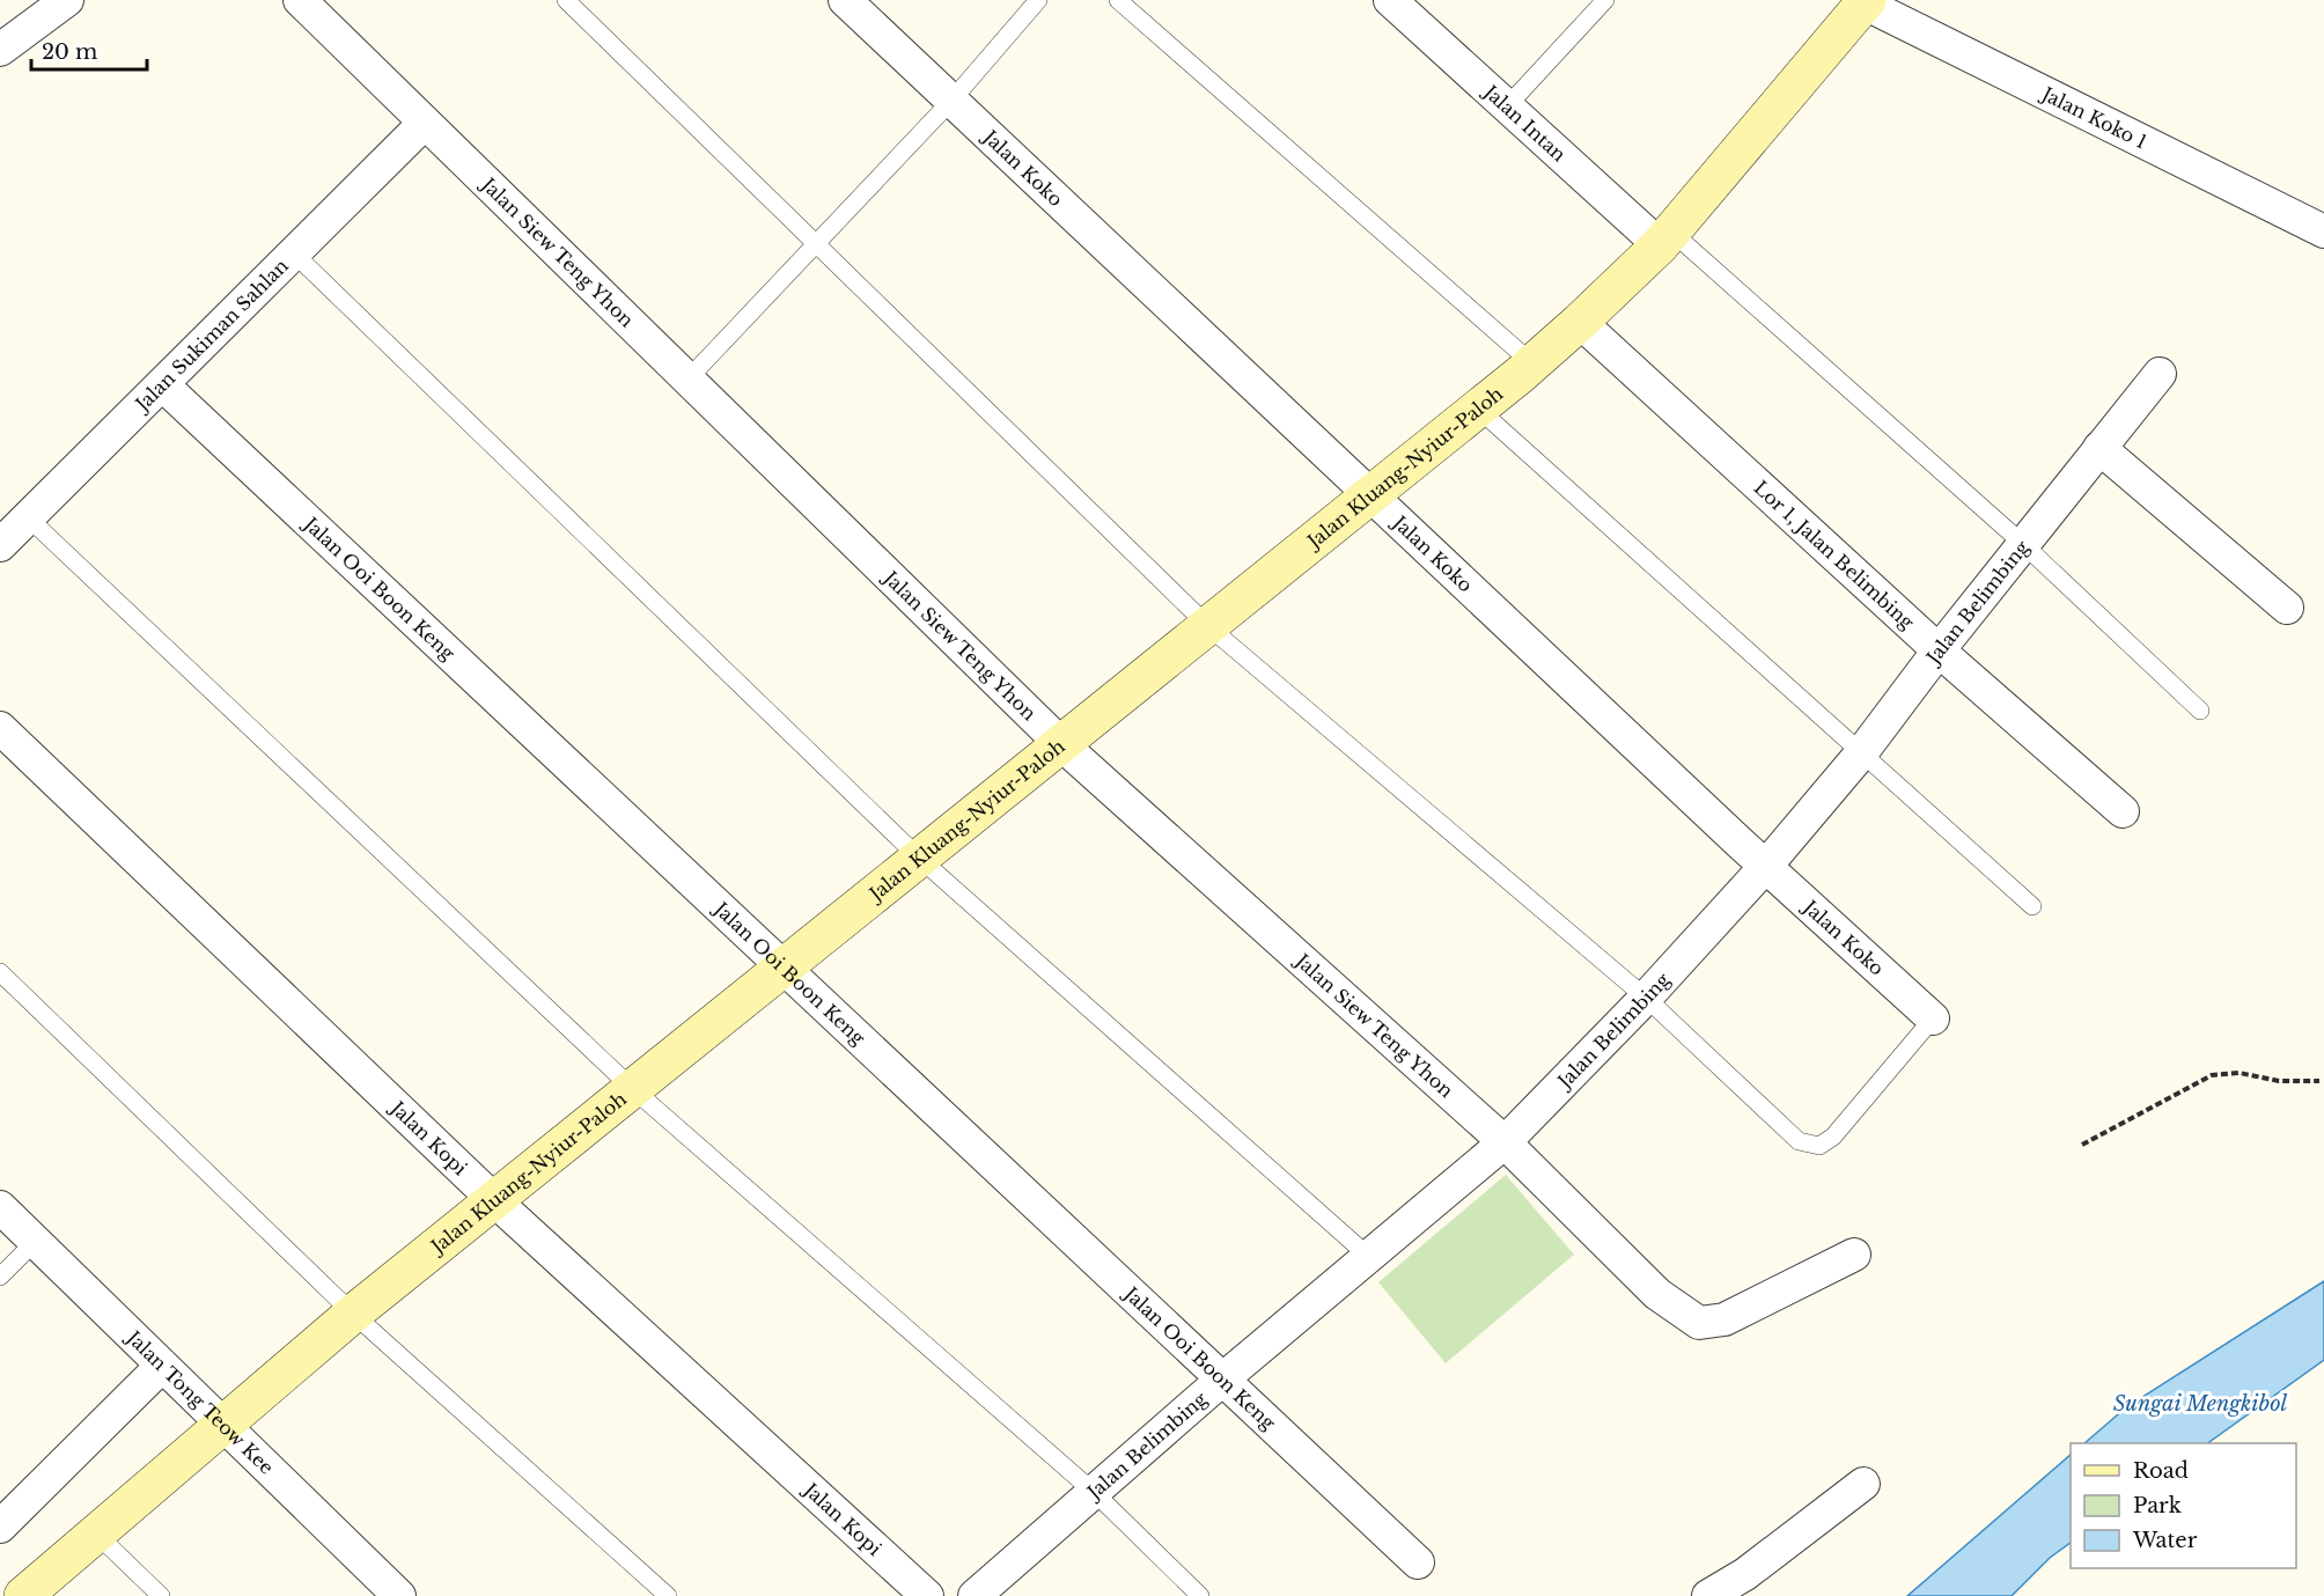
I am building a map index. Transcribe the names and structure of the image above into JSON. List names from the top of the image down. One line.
{"streets":{"street":["Jalan Koko 1","Jalan Intan","Jalan Koko","Jalan Siew Teng Yhon","Jalan Sukiman Sahlan","Jalan Kluang-Nyiur-Paloh","Lor 1, Jalan Belimbing","Jalan Ooi Boon Keng","Jalan Belimbing","Jalan Kopi","Jalan Tong Teow Kee"]},"crossings":[["Jalan Koko 1","Jalan Kluang-Nyiur-Paloh"],["Jalan Intan","Jalan Kluang-Nyiur-Paloh"],["Jalan Koko","Jalan Kluang-Nyiur-Paloh"],["Jalan Koko","Jalan Belimbing"],["Jalan Siew Teng Yhon","Jalan Sukiman Sahlan"],["Jalan Siew Teng Yhon","Jalan Kluang-Nyiur-Paloh"],["Jalan Siew Teng Yhon","Jalan Belimbing"],["Jalan Sukiman Sahlan","Jalan Ooi Boon Keng"],["Jalan Kluang-Nyiur-Paloh","Lor 1, Jalan Belimbing"],["Jalan Kluang-Nyiur-Paloh","Jalan Ooi Boon Keng"],["Jalan Kluang-Nyiur-Paloh","Jalan Kopi"],["Jalan Kluang-Nyiur-Paloh","Jalan Tong Teow Kee"],["Lor 1, Jalan Belimbing","Jalan Belimbing"],["Jalan Ooi Boon Keng","Jalan Belimbing"]],"water":["Sungai Mengkibol"],"legend":["Road","Park","Water"],"scale_bar":"20 m"}
